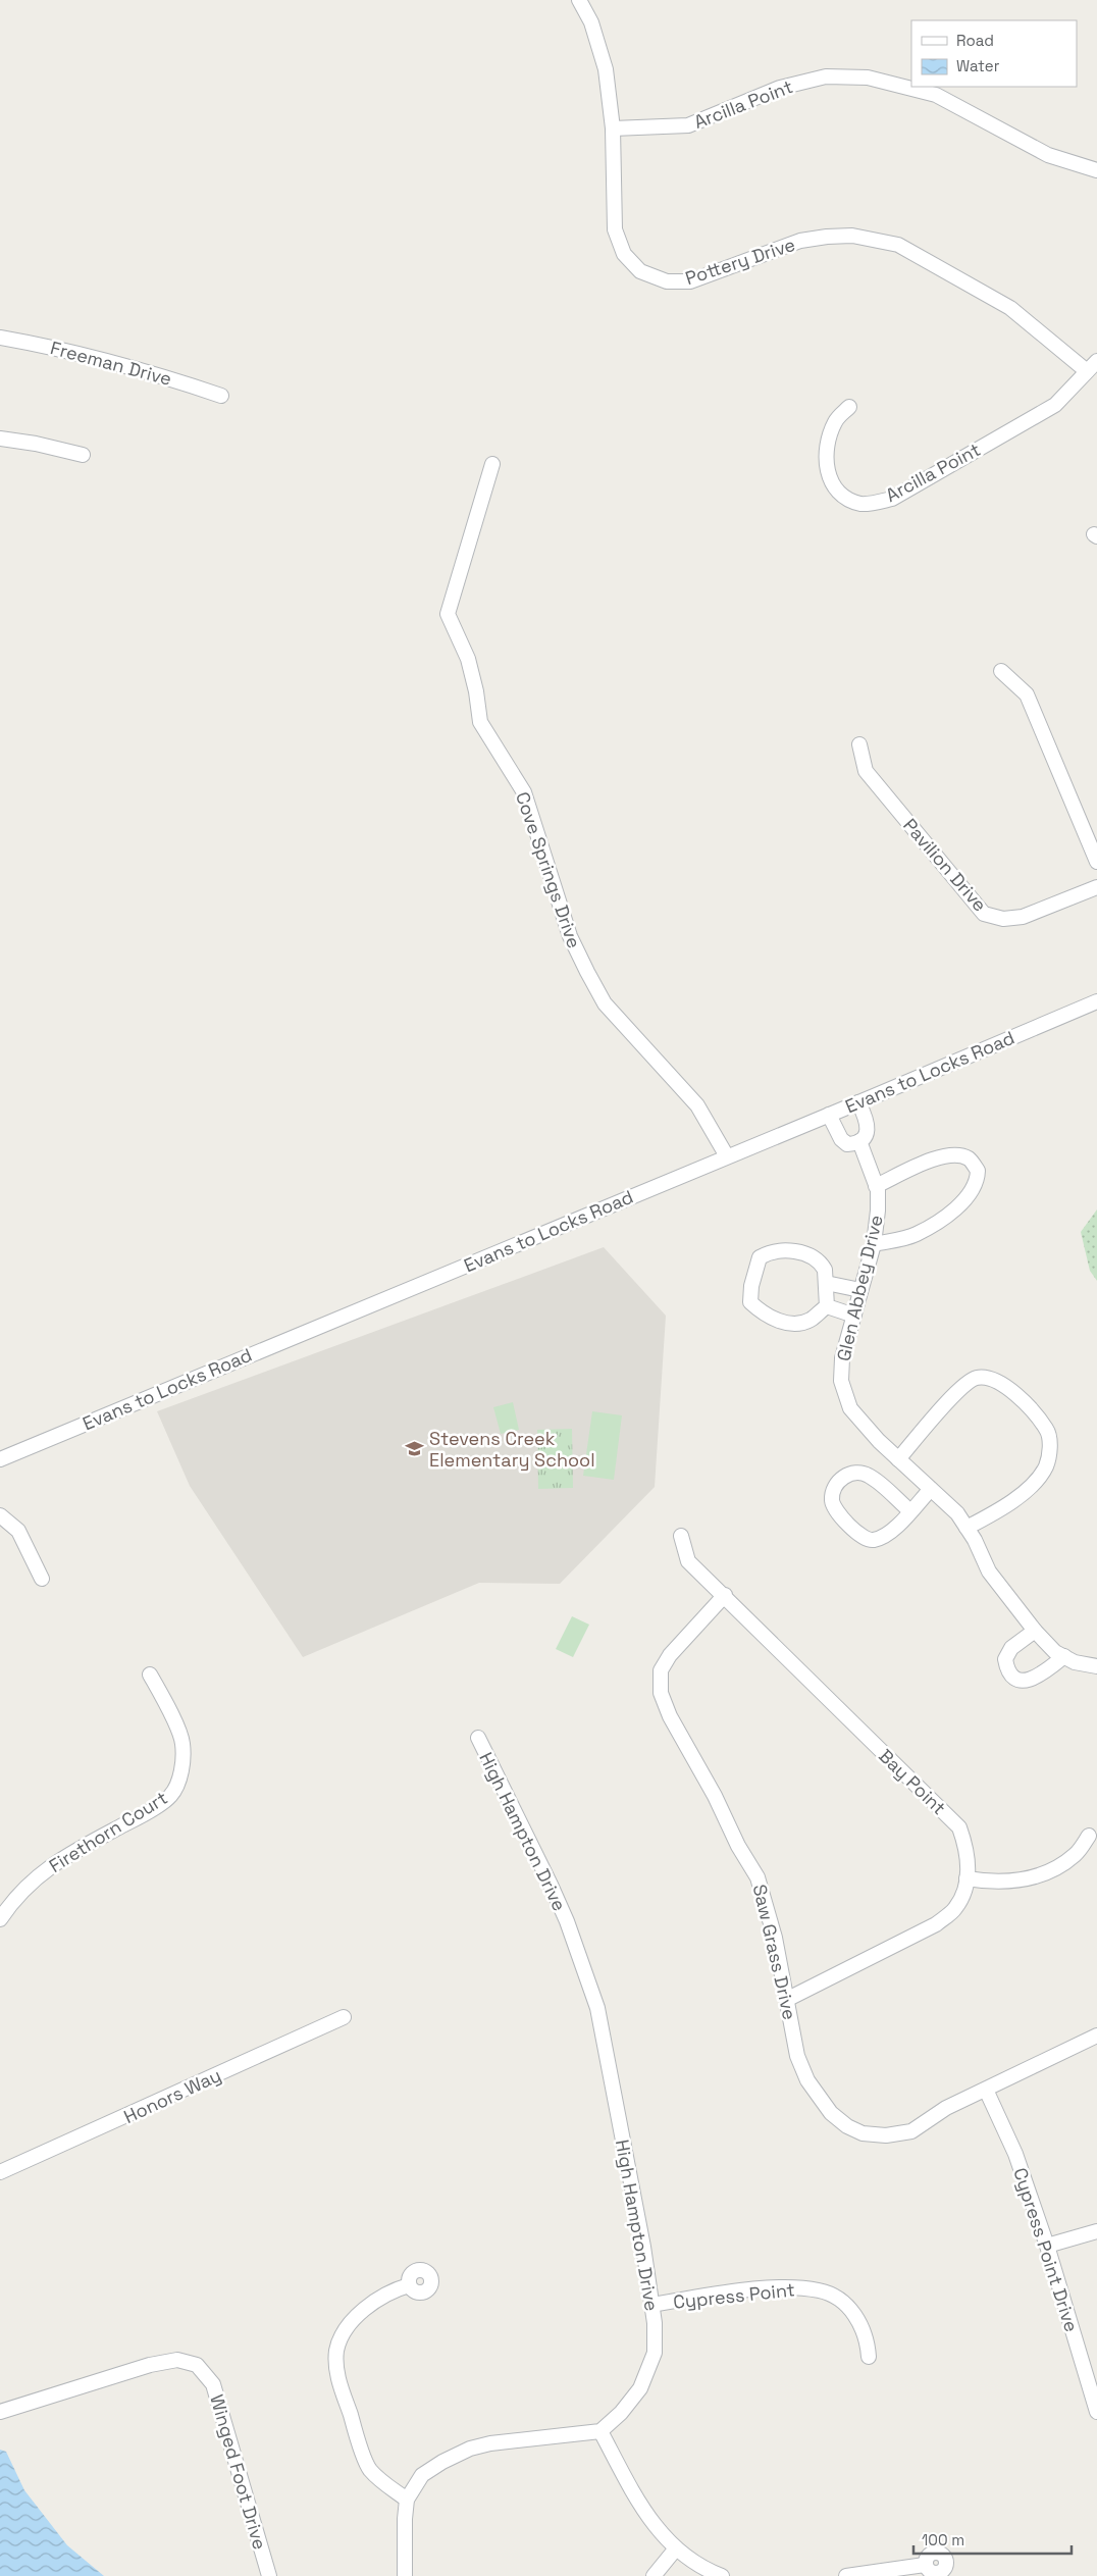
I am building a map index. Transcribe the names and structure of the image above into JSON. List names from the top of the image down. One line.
{"streets":{"street":["Arcilla Point","Pottery Drive","Freeman Drive","Pavilion Drive","Cove Springs Drive","Evans to Locks Road","Glen Abbey Drive","Bay Point","Firethorn Court","High Hampton Drive","Saw Grass Drive","Honors Way","Cypress Point Drive","Cypress Point","Winged Foot Drive"]},"crossings":[["Arcilla Point","Pottery Drive"],["Cove Springs Drive","Evans to Locks Road"],["Bay Point","Saw Grass Drive"],["High Hampton Drive","Cypress Point"],["Saw Grass Drive","Cypress Point Drive"]],"places":{"school or university":["Stevens Creek Elementary School"]},"legend":["Road","Water"],"scale_bar":"100 m"}
